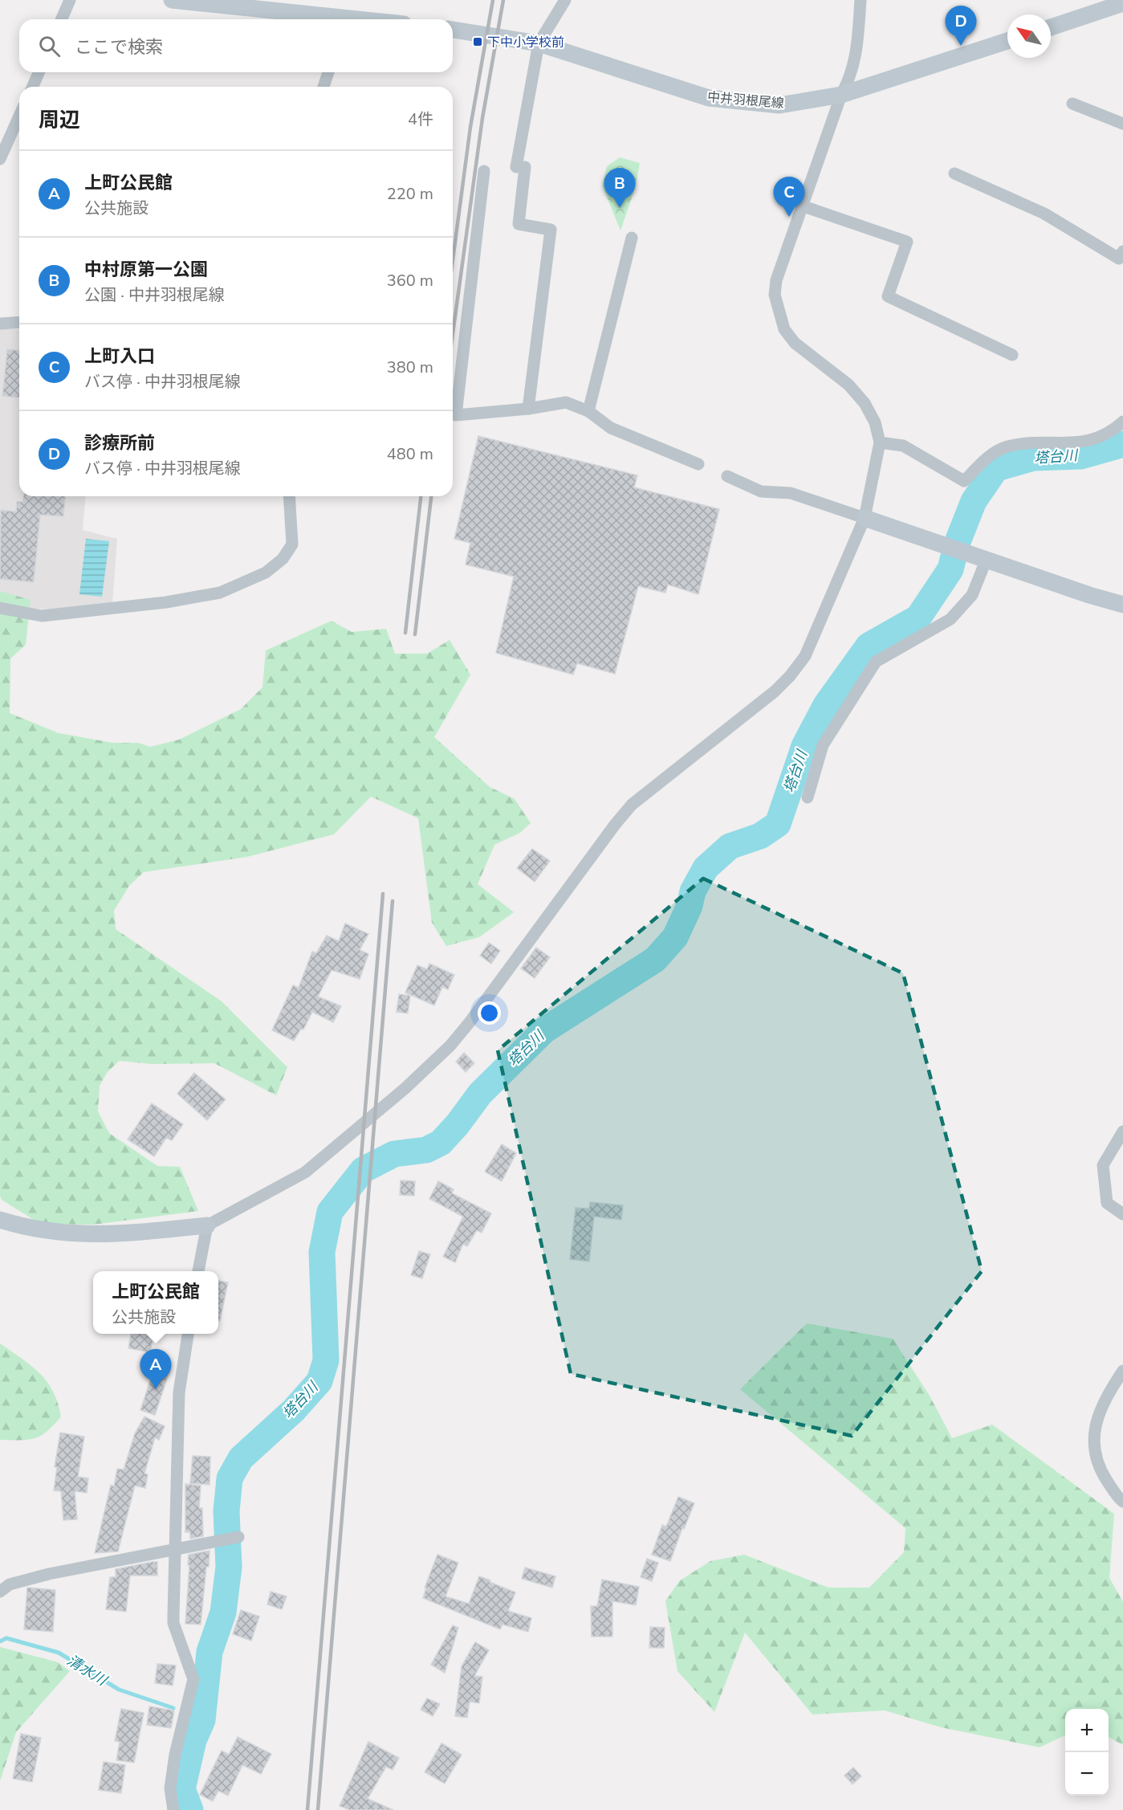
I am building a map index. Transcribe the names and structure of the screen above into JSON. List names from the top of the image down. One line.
{"streets":{"main road":["中井羽根尾線"]},"water":["塔台川","清水川"],"places":{"transit":["下中小学校前"]},"north":"top left","page":{"pins":["D","B","C","A"],"search":"ここで検索","heading":["周辺","4件"],"list":[{"mark":"A","name":"上町公民館","note":"公共施設","value":"220 m"},{"mark":"B","name":"中村原第一公園","note":"公園 · 中井羽根尾線","value":"360 m"},{"mark":"C","name":"上町入口","note":"バス停 · 中井羽根尾線","value":"380 m"},{"mark":"D","name":"診療所前","note":"バス停 · 中井羽根尾線","value":"480 m"}],"popup":["上町公民館","公共施設"],"map_buttons":["+","−"]}}
